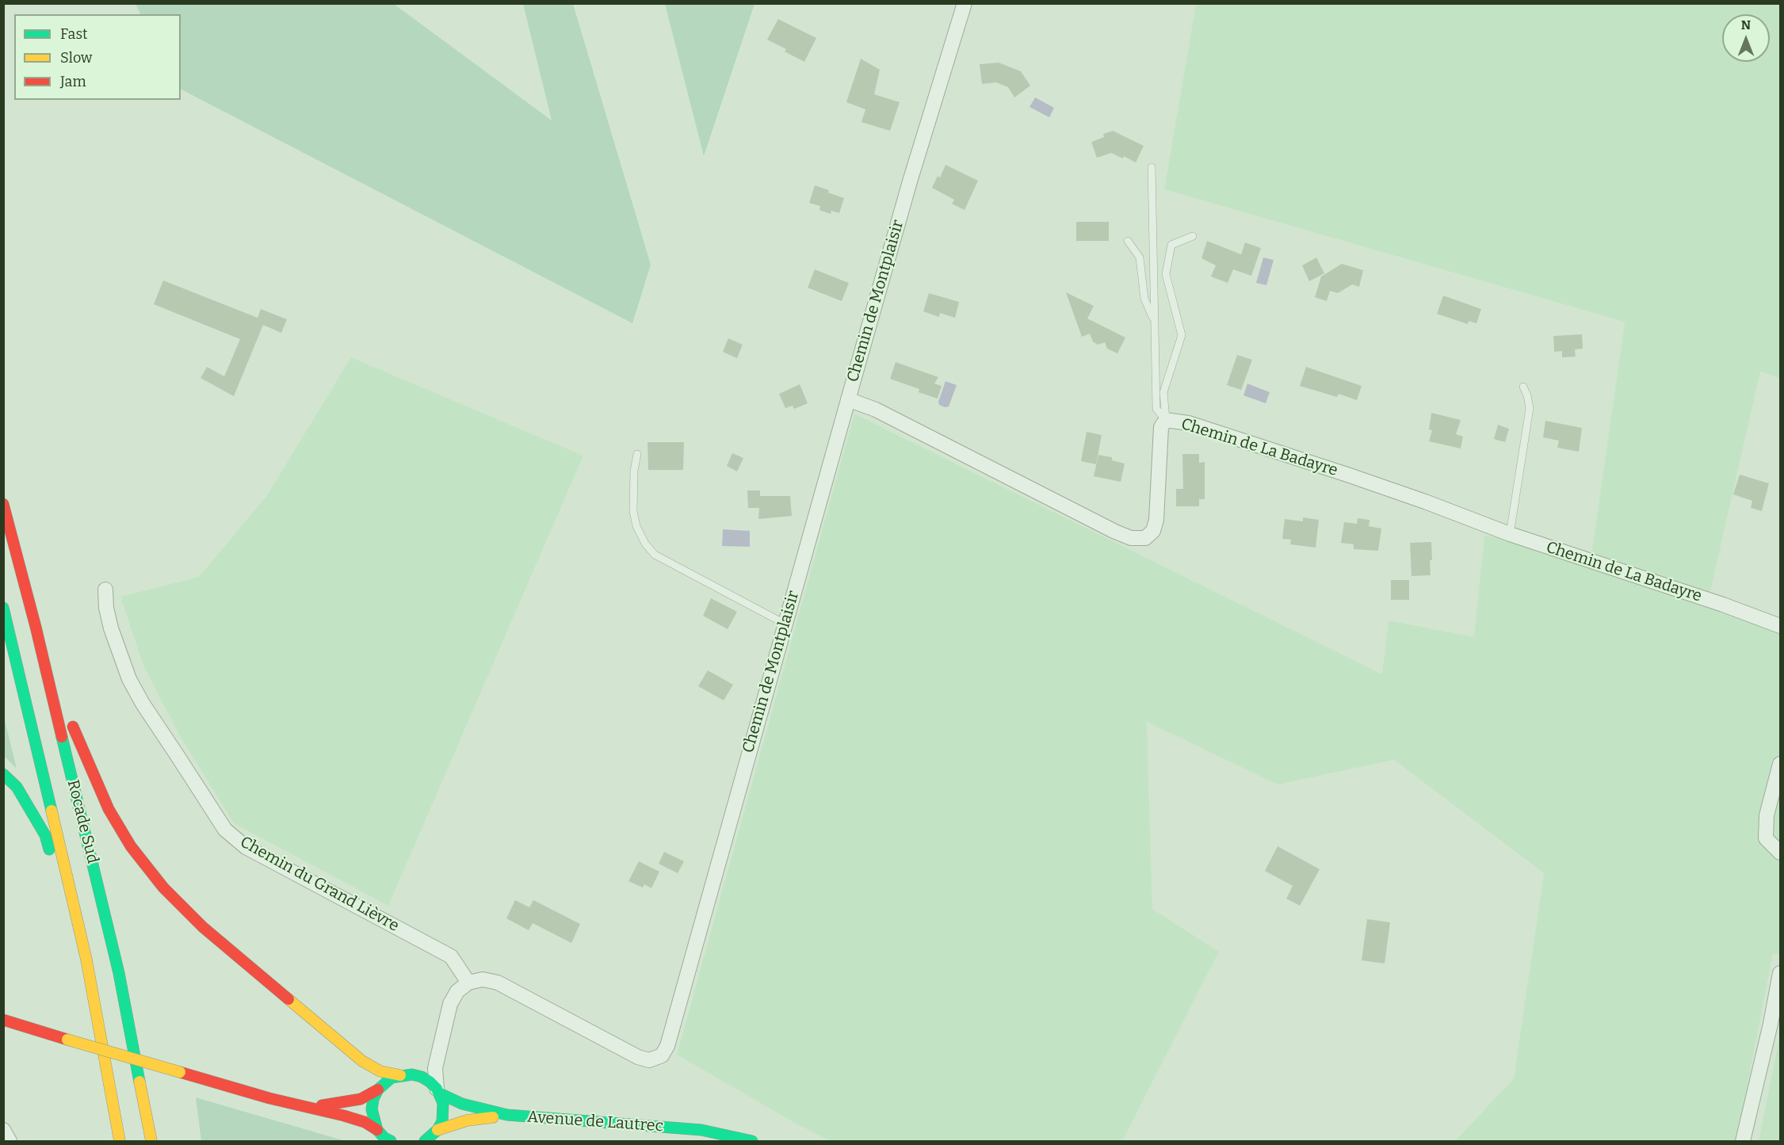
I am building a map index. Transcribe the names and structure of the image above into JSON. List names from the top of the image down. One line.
{"streets":{"main road":["Rocade Sud","Avenue de Lautrec"],"street":["Chemin de Montplaisir","Chemin de La Badayre","Chemin du Grand Lièvre"]},"crossings":[["Chemin de Montplaisir","Chemin de La Badayre"],["Chemin de Montplaisir","Chemin du Grand Lièvre"],["Rocade Sud","Avenue de Lautrec"]],"legend":["Fast","Slow","Jam"],"north":"top"}
